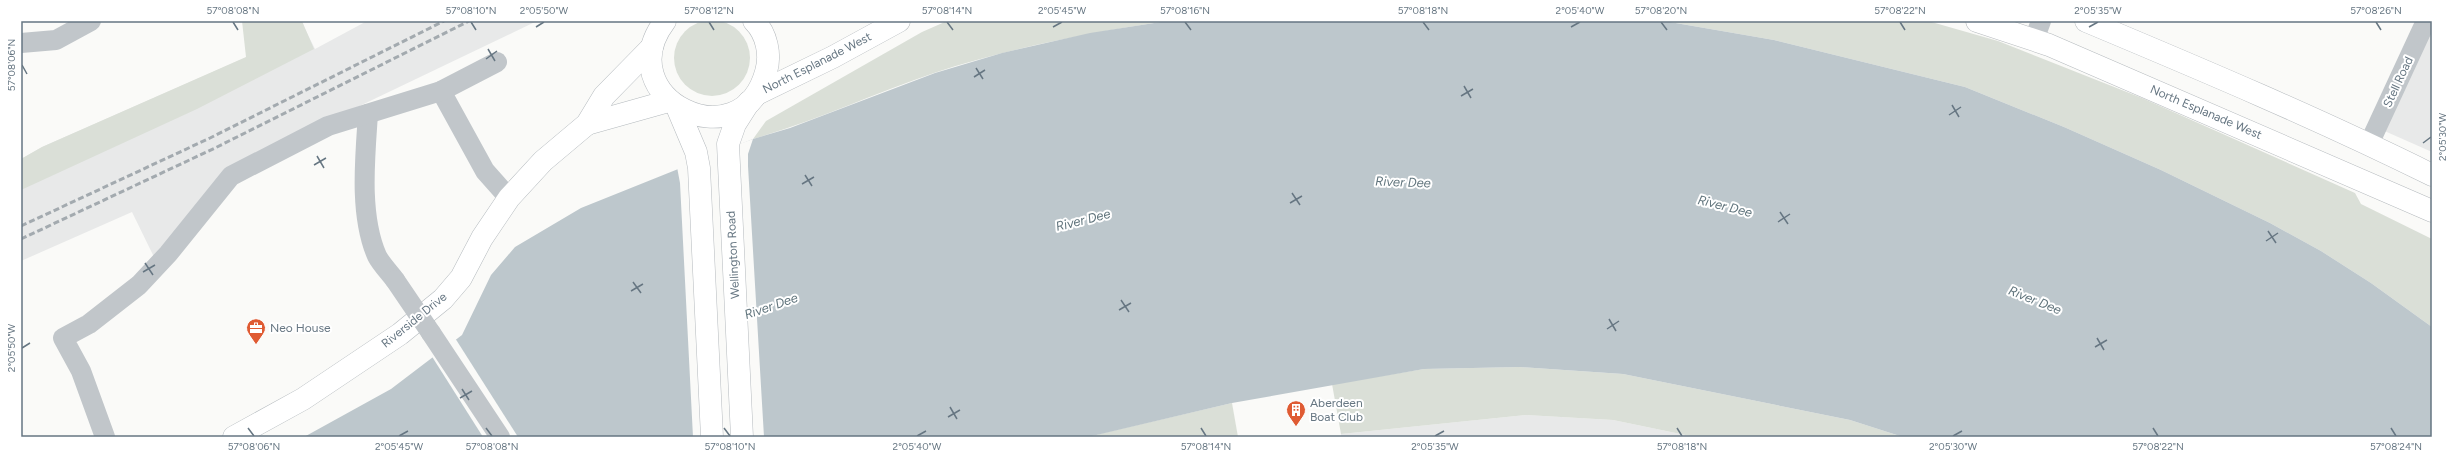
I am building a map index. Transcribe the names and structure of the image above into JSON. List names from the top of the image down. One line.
{"streets":{"main road":["North Esplanade West","Wellington Road","Riverside Drive"],"street":["Stell Road"]},"crossings":[["North Esplanade West","Wellington Road"]],"water":["River Dee"],"places":{"office":["Neo House"],"building":["Aberdeen Boat Club"]},"coordinates":["57°08'08\"N","57°08'10\"N","2°05'50\"W","57°08'12\"N","57°08'14\"N","2°05'45\"W","57°08'16\"N","57°08'18\"N","2°05'40\"W","57°08'20\"N","57°08'22\"N","2°05'35\"W","57°08'26\"N","57°08'06\"N","2°05'30\"W","57°08'24\"N"]}
